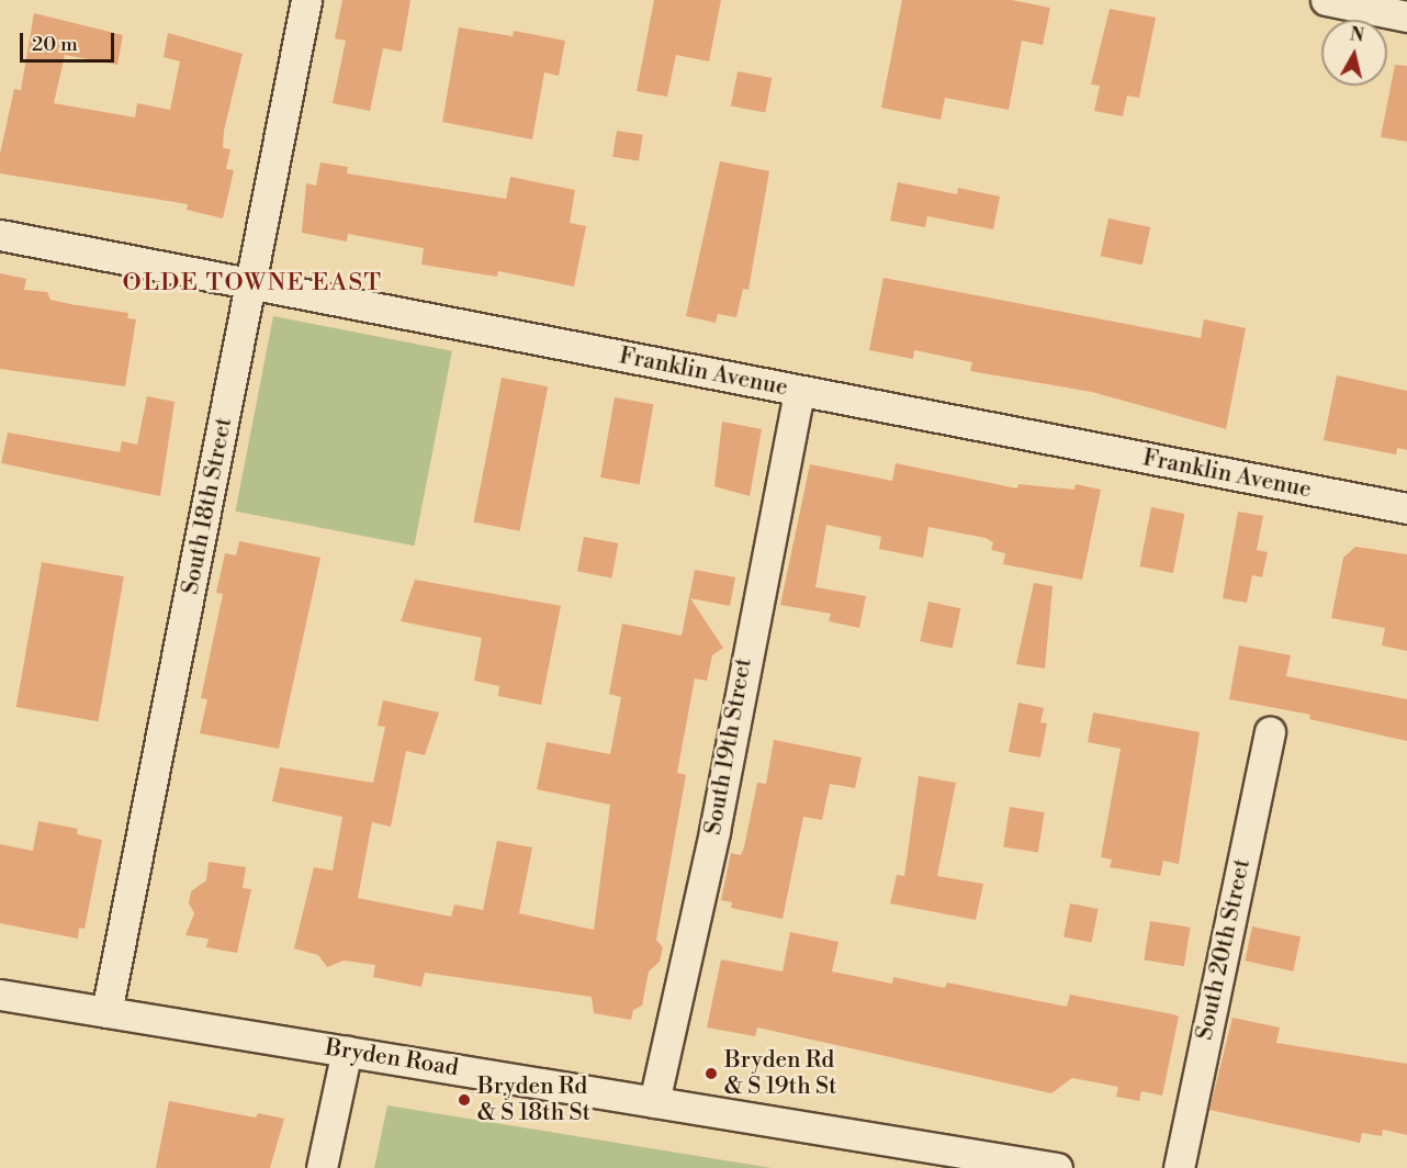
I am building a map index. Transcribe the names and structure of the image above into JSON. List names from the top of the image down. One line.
{"streets":{"street":["Franklin Avenue","South 18th Street","South 19th Street","South 20th Street","Bryden Road"]},"crossings":[["Franklin Avenue","South 18th Street"],["Franklin Avenue","South 19th Street"],["South 18th Street","Bryden Road"],["South 19th Street","Bryden Road"]],"districts":["OLDE TOWNE EAST"],"places":["Bryden Rd & S 19th St","Bryden Rd & S 18th St"],"scale_bar":"20 m","north":"top"}
